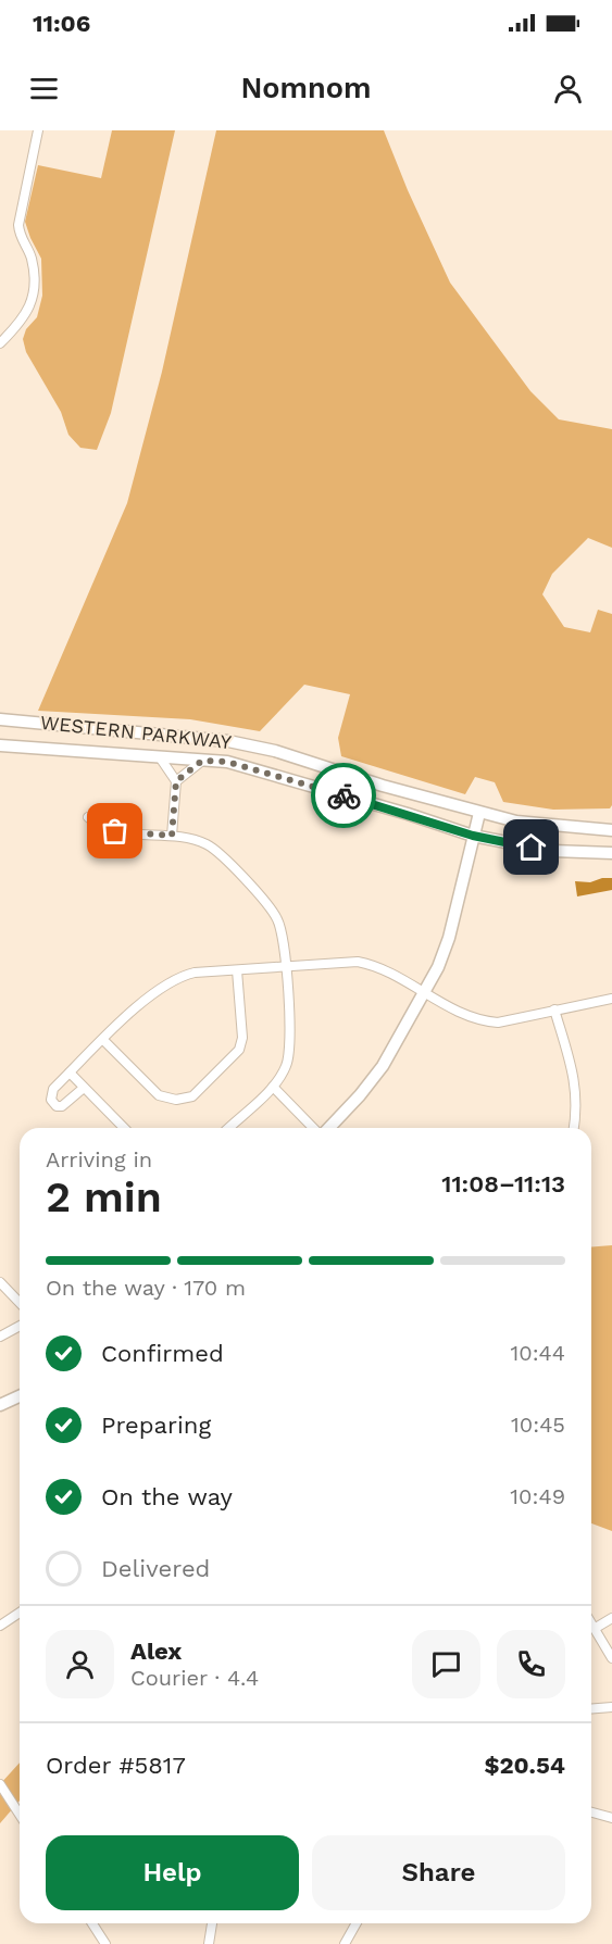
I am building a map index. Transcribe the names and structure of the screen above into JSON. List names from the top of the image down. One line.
{"streets":{"main road":["WESTERN PARKWAY"]},"page":{"status":"11:06","header":"Nomnom","heading":["2 min","Arriving in","11:08–11:13"],"panel":["Alex","Courier · 4.4","Order #5817","$20.54"],"bar":"On the way · 170 m","list":[["Confirmed","10:44"],["Preparing","10:45"],["On the way","10:49"],"Delivered"],"buttons":["Help","Share"]}}
